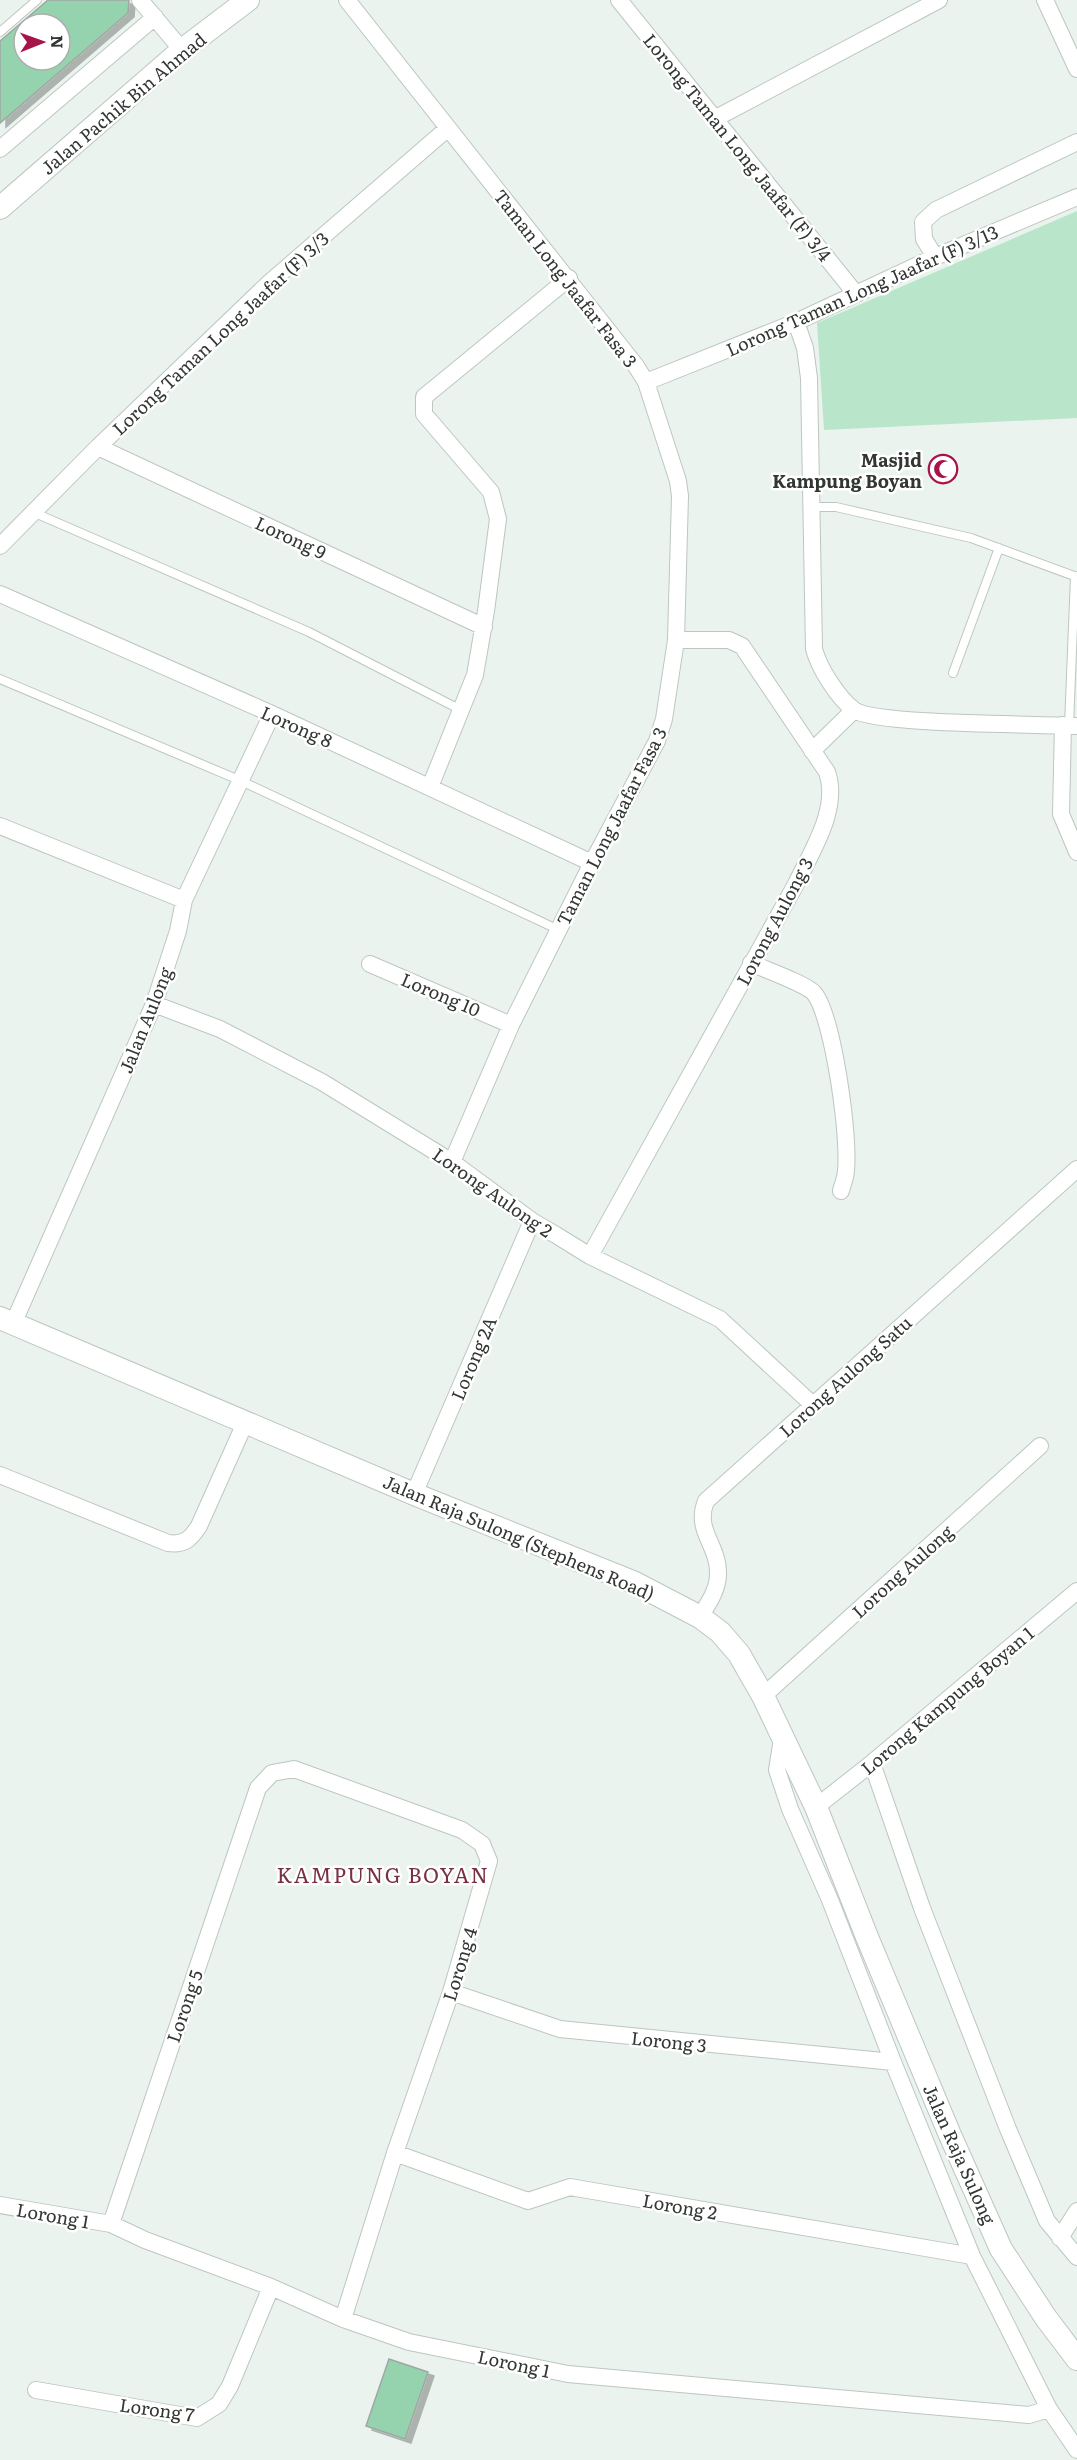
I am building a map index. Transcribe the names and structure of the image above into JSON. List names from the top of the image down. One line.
{"streets":{"street":["Jalan Pachik Bin Ahmad","Lorong Taman Long Jaafar (F) 3/4","Taman Long Jaafar Fasa 3","Lorong Taman Long Jaafar (F) 3/13","Lorong Taman Long Jaafar (F) 3/3","Lorong 9","Lorong 8","Lorong Aulong 3","Lorong 10","Jalan Aulong","Lorong Aulong 2","Lorong 2A","Lorong Aulong Satu","Jalan Raja Sulong (Stephens Road)","Lorong Aulong","Lorong Kampung Boyan 1","Lorong 4","Lorong 5","Lorong 3","Jalan Raja Sulong","Lorong 2","Lorong 1","Lorong 7"]},"crossings":[["Lorong Taman Long Jaafar (F) 3/4","Lorong Taman Long Jaafar (F) 3/13"],["Taman Long Jaafar Fasa 3","Lorong Taman Long Jaafar (F) 3/13"],["Taman Long Jaafar Fasa 3","Lorong Taman Long Jaafar (F) 3/3"],["Taman Long Jaafar Fasa 3","Lorong 8"],["Taman Long Jaafar Fasa 3","Lorong Aulong 3"],["Taman Long Jaafar Fasa 3","Lorong 10"],["Taman Long Jaafar Fasa 3","Lorong Aulong 2"],["Lorong Taman Long Jaafar (F) 3/3","Lorong 9"],["Lorong 8","Jalan Aulong"],["Lorong Aulong 3","Lorong Aulong 2"],["Jalan Aulong","Lorong Aulong 2"],["Jalan Aulong","Jalan Raja Sulong (Stephens Road)"],["Lorong Aulong 2","Lorong 2A"],["Lorong Aulong 2","Lorong Aulong Satu"],["Lorong 2A","Jalan Raja Sulong (Stephens Road)"],["Lorong Aulong Satu","Jalan Raja Sulong (Stephens Road)"],["Jalan Raja Sulong (Stephens Road)","Lorong Aulong"],["Jalan Raja Sulong (Stephens Road)","Lorong Kampung Boyan 1"],["Jalan Raja Sulong (Stephens Road)","Jalan Raja Sulong"],["Lorong 4","Lorong 5"],["Lorong 4","Lorong 3"],["Lorong 4","Lorong 2"],["Lorong 4","Lorong 1"],["Lorong 5","Lorong 1"],["Lorong 1","Lorong 7"]],"districts":["KAMPUNG BOYAN"],"places":{"mosque":["Masjid Kampung Boyan"]},"north":"right"}
